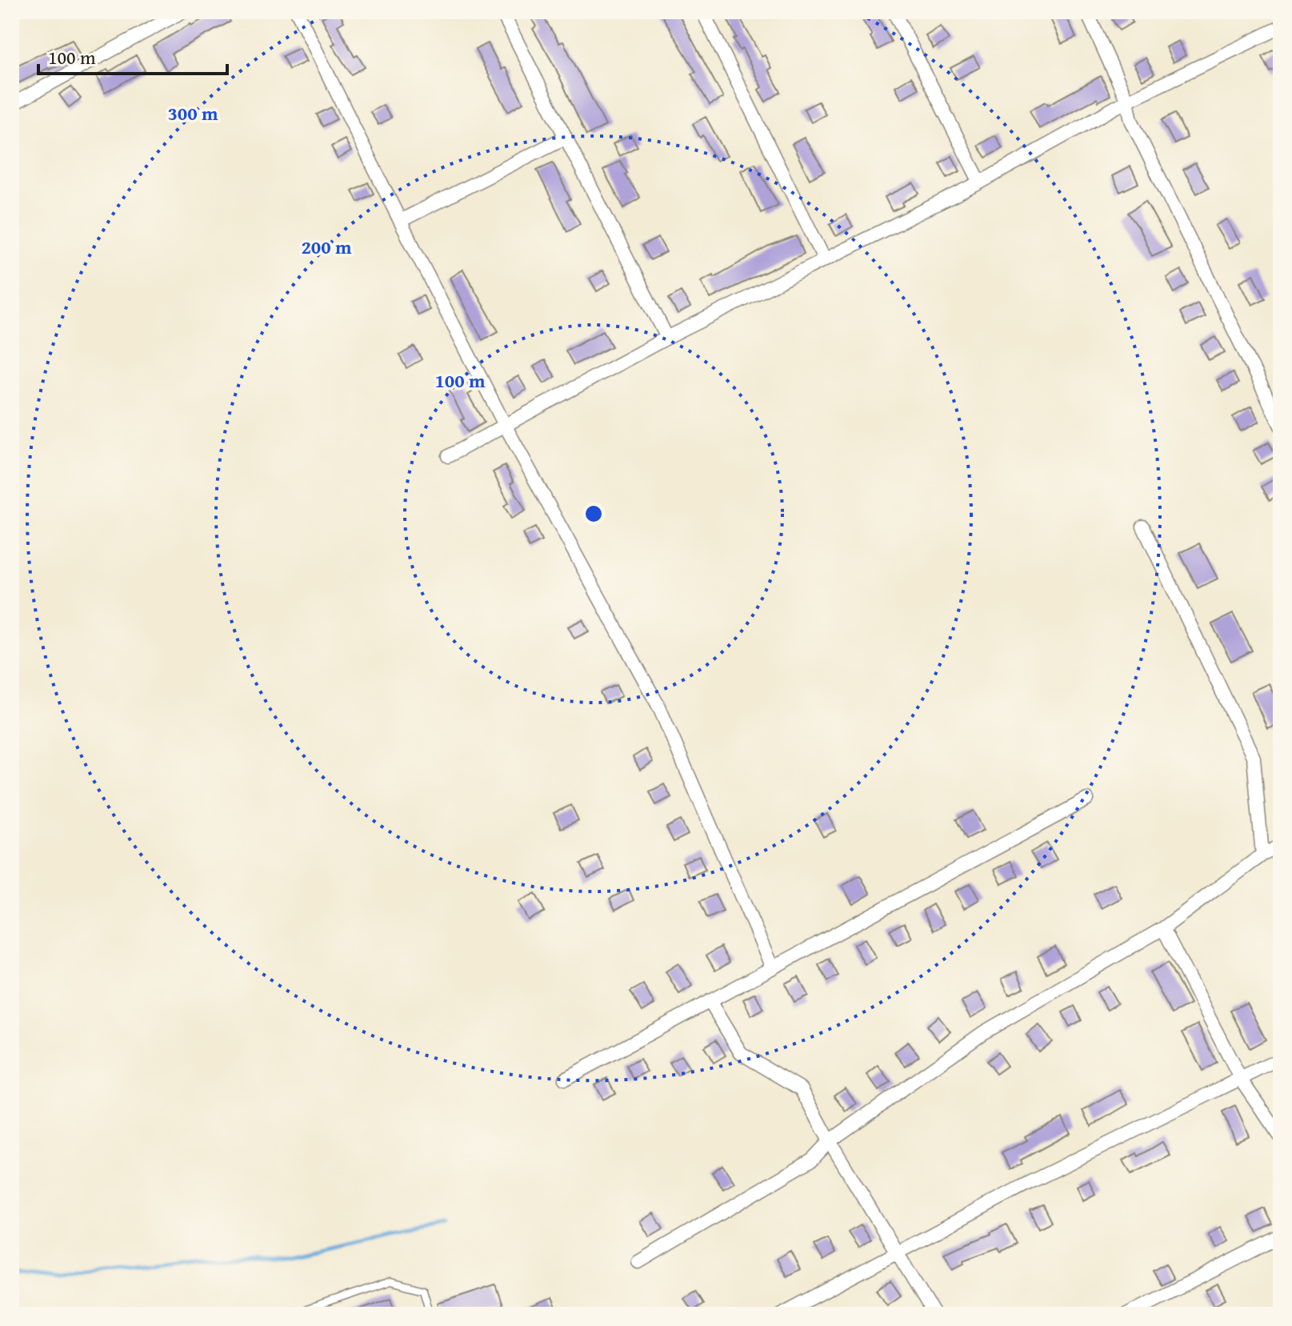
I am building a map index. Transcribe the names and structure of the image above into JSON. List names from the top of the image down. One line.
{"scale_bar":"100 m","rings":["300 m","200 m","100 m"]}
